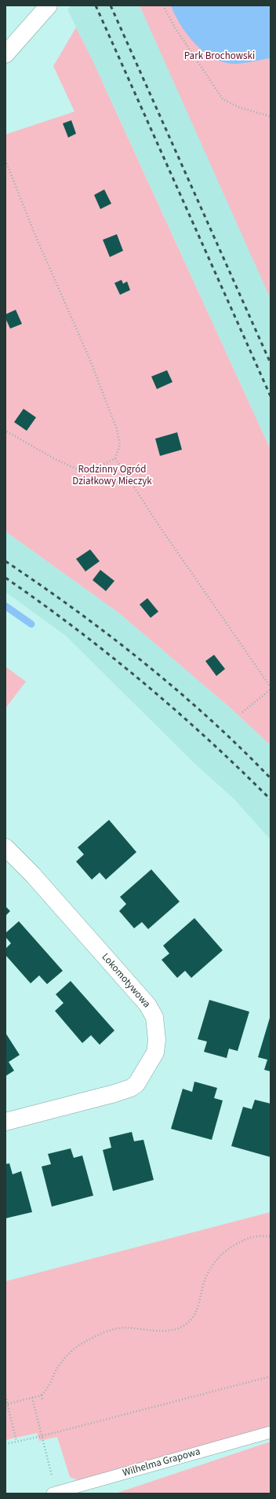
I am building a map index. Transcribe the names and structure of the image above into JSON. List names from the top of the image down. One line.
{"streets":{"street":["Lokomotywowa"],"lane":["Wilhelma Grapowa"]},"parks":["Park Brochowski","Rodzinny Ogród Działkowy Mieczyk"]}
